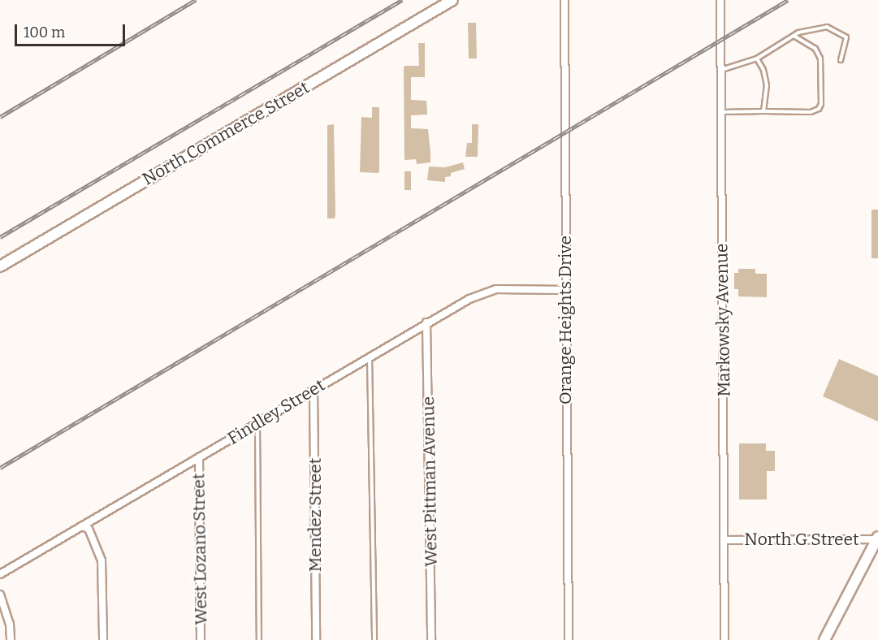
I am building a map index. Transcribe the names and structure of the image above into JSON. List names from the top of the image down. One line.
{"streets":{"main road":["North Commerce Street"],"street":["Orange Heights Drive","Markowsky Avenue","Findley Street","West Pittman Avenue","Mendez Street","North G Street","West Lozano Street"]},"crossings":[["Orange Heights Drive","Findley Street"],["Markowsky Avenue","North G Street"],["Findley Street","West Pittman Avenue"],["Findley Street","Mendez Street"],["Findley Street","West Lozano Street"]],"scale_bar":"100 m"}
